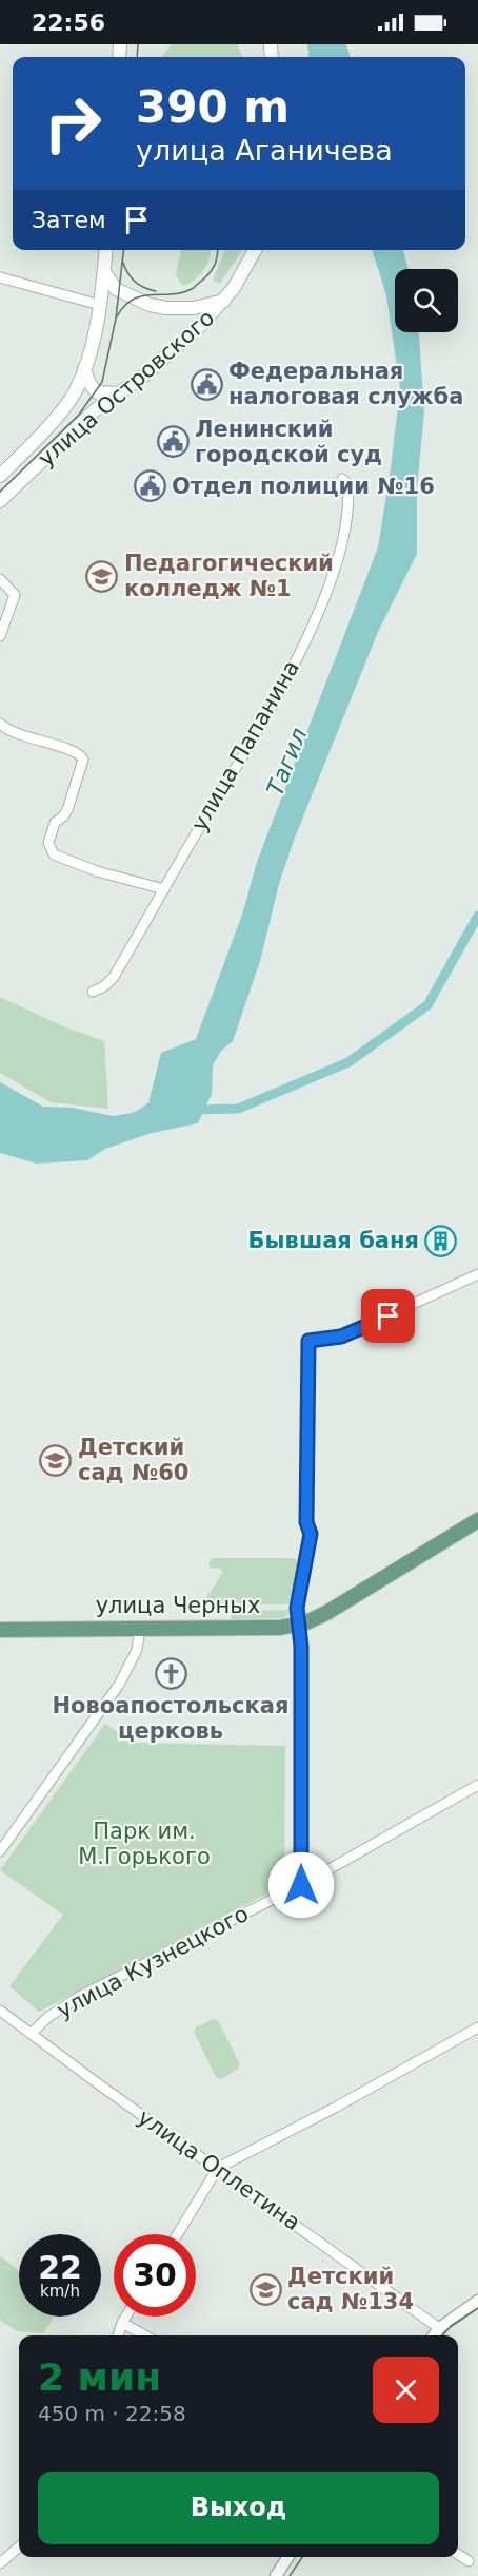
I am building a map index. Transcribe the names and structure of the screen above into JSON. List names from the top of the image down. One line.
{"streets":{"main road":["улица Островского","улица Черных"],"street":["улица Папанина","улица Кузнецкого","улица Оплетина"]},"crossings":[["улица Кузнецкого","улица Оплетина"]],"water":["Тагил"],"parks":["Парк им. М.Горького"],"places":{"public building":["Федеральная налоговая служба","Ленинский городской суд","Отдел полиции №16"],"school or university":["Педагогический колледж №1","Детский сад №60","Детский сад №134"],"building":["Бывшая баня"],"church":["Новоапостольская церковь"]},"page":{"status":"22:56","turn":["390 m","улица Аганичева"],"then":"Затем","speed":"22 km/h","limit":"30","heading":["2 мин","450 m · 22:58"],"buttons":"Выход"}}
